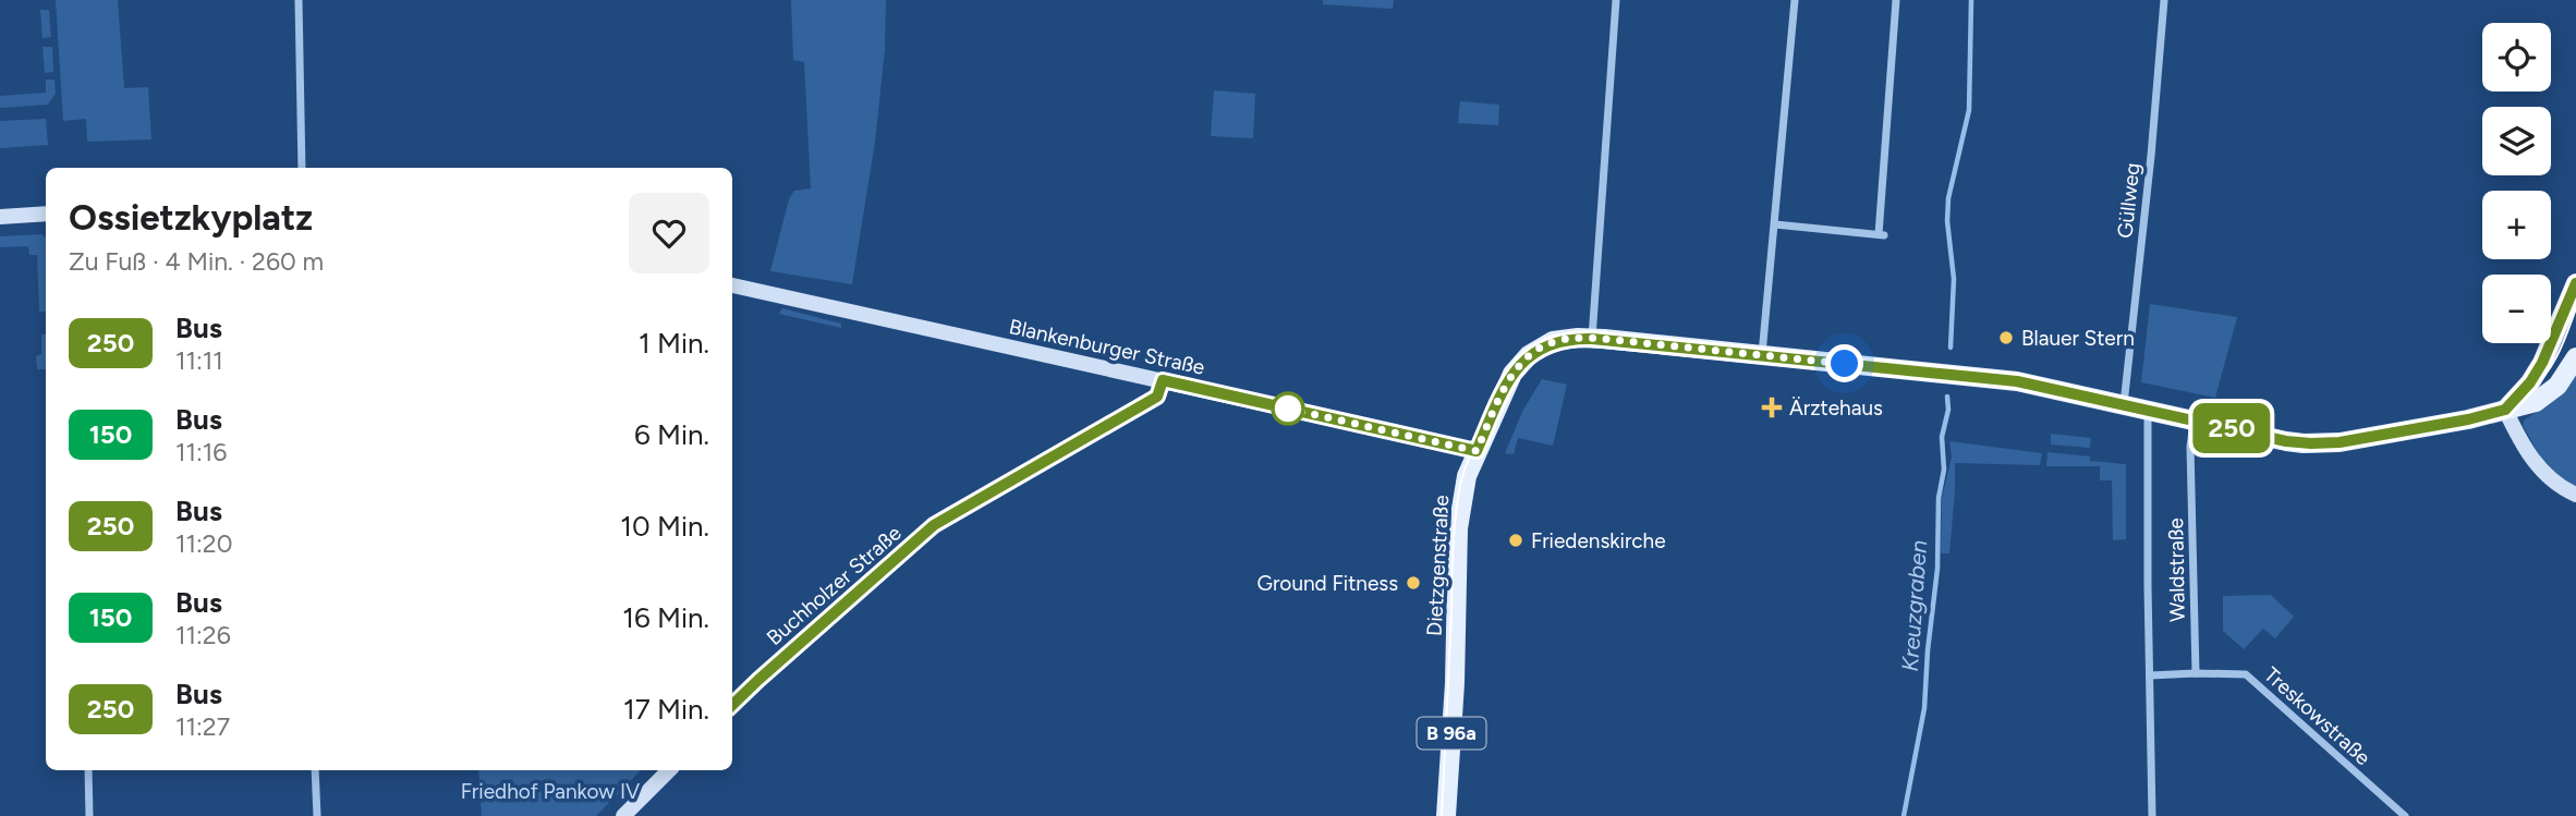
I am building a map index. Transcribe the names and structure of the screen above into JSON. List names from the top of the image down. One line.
{"streets":{"main road":["Blankenburger Straße","Dietzgenstraße","Buchholzer Straße","B 96a"],"street":["Güllweg","Waldstraße","Treskowstraße"]},"crossings":[["Güllweg","B 96a"],["Blankenburger Straße","Dietzgenstraße"],["Blankenburger Straße","Buchholzer Straße"],["Dietzgenstraße","B 96a"],["Waldstraße","Treskowstraße"],["Waldstraße","B 96a"]],"water":["Kreuzgraben"],"parks":["Friedhof Pankow IV"],"places":{"other":["Blauer Stern","Friedenskirche","Ground Fitness"],"health":["Ärztehaus"]},"lines":["bus line 250"],"page":{"on_map":"250","map_buttons":["+","−"],"heading":["Ossietzkyplatz","Zu Fuß · 4 Min. · 260 m"],"list":[{"mark":"250","name":"Bus","note":"11:11","value":"1 Min."},{"mark":"150","name":"Bus","note":"11:16","value":"6 Min."},{"mark":"250","name":"Bus","note":"11:20","value":"10 Min."},{"mark":"150","name":"Bus","note":"11:26","value":"16 Min."},{"mark":"250","name":"Bus","note":"11:27","value":"17 Min."}]}}
